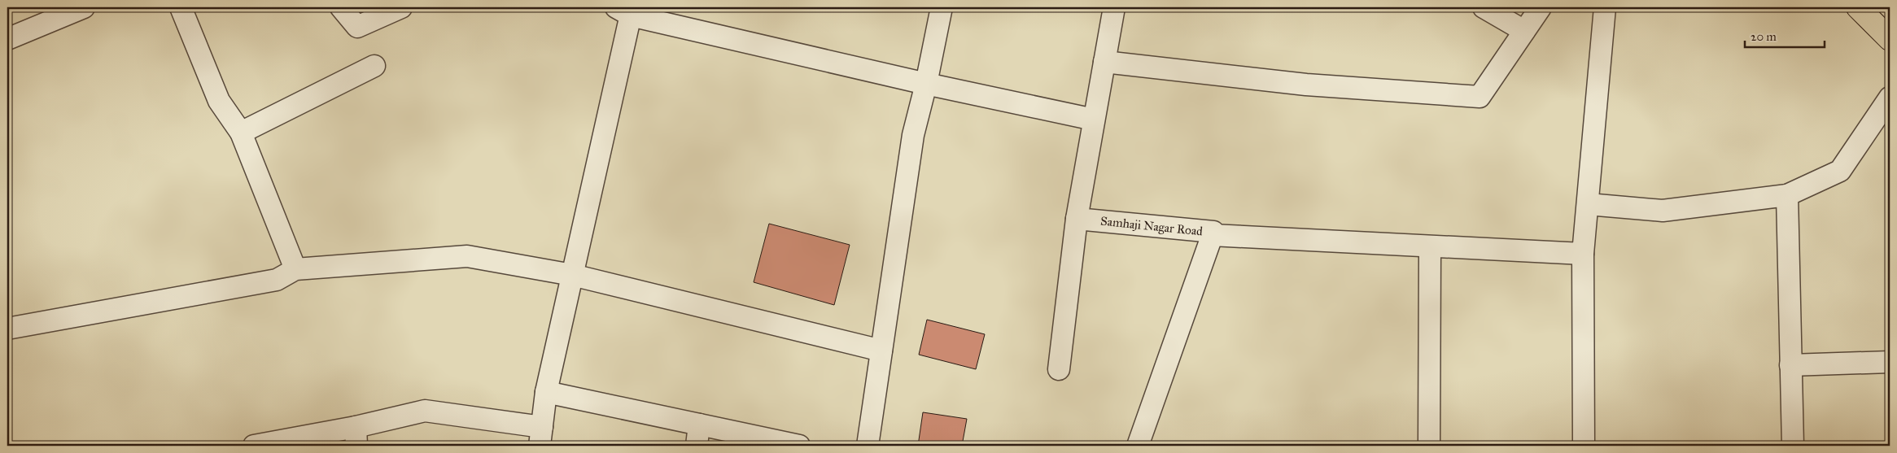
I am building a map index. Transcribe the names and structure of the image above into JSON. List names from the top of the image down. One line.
{"streets":{"street":["Samhaji Nagar Road"]},"scale_bar":"20 m"}
